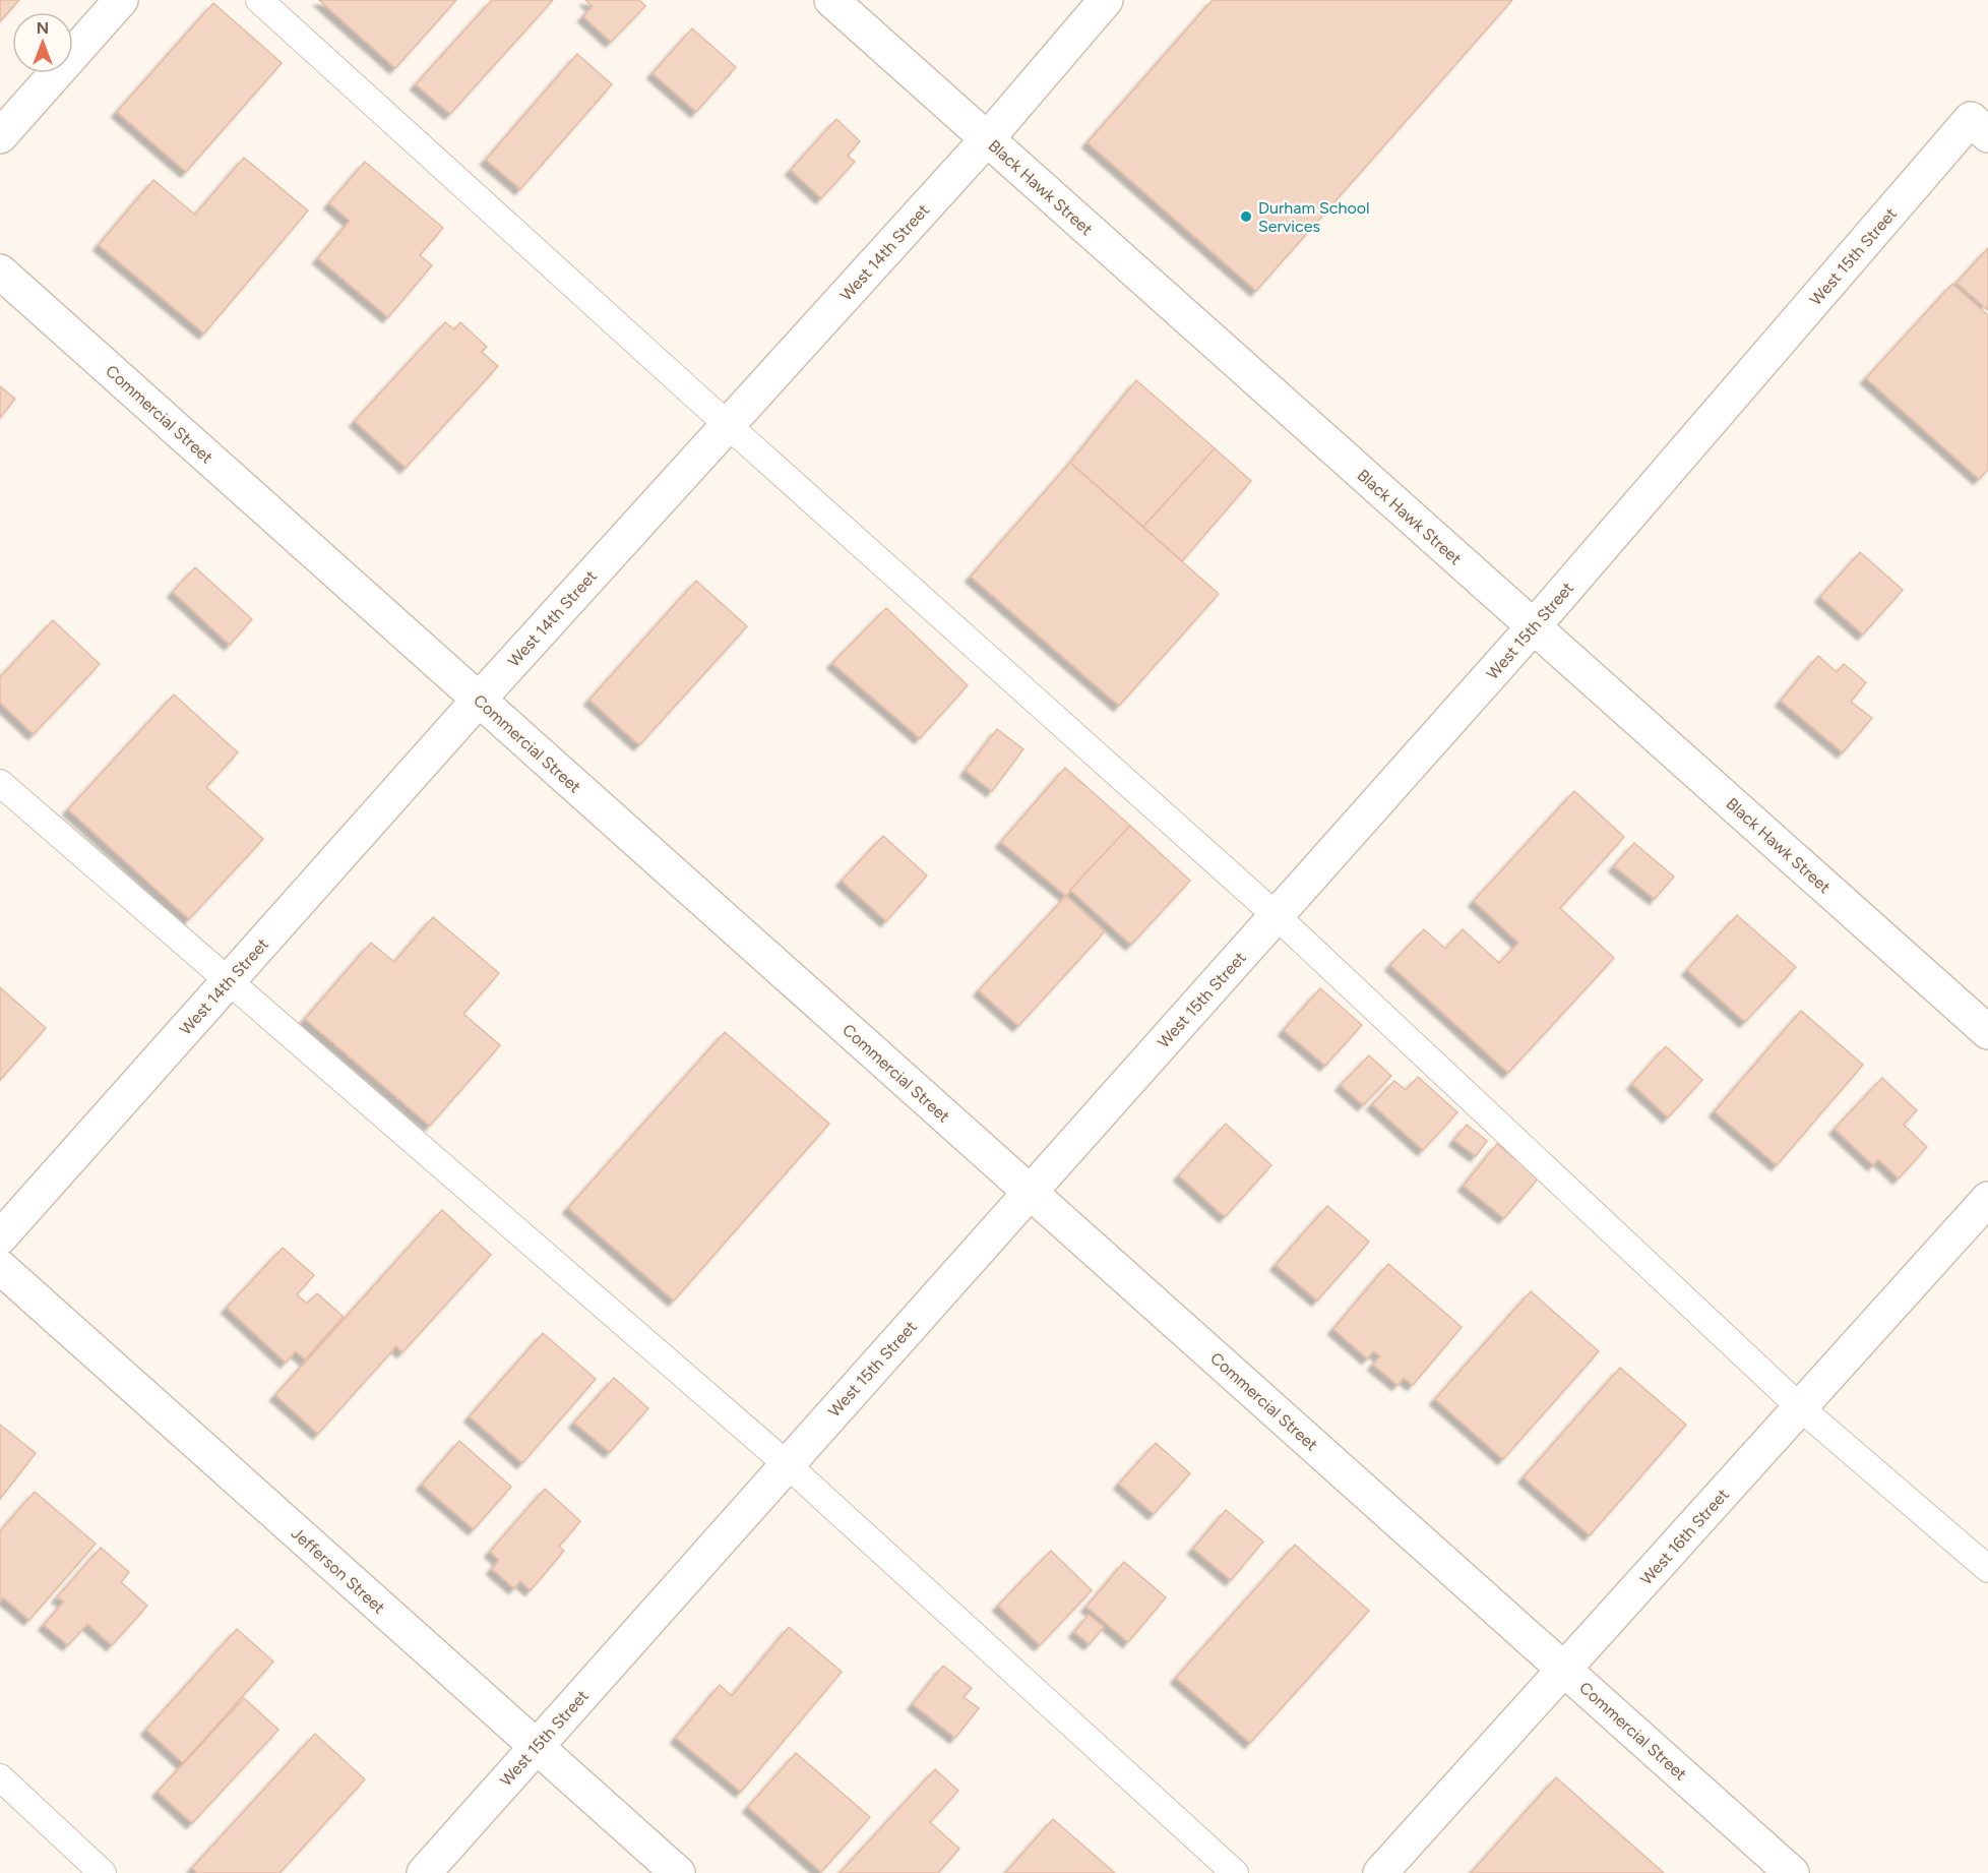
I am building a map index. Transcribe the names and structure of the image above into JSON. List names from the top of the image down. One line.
{"streets":{"street":["Black Hawk Street","West 14th Street","West 15th Street","Commercial Street","West 16th Street","Jefferson Street"]},"crossings":[["Black Hawk Street","West 14th Street"],["Black Hawk Street","West 15th Street"],["West 14th Street","Commercial Street"],["West 15th Street","Commercial Street"],["West 15th Street","Jefferson Street"],["Commercial Street","West 16th Street"]],"places":["Durham School Services"],"north":"top"}
